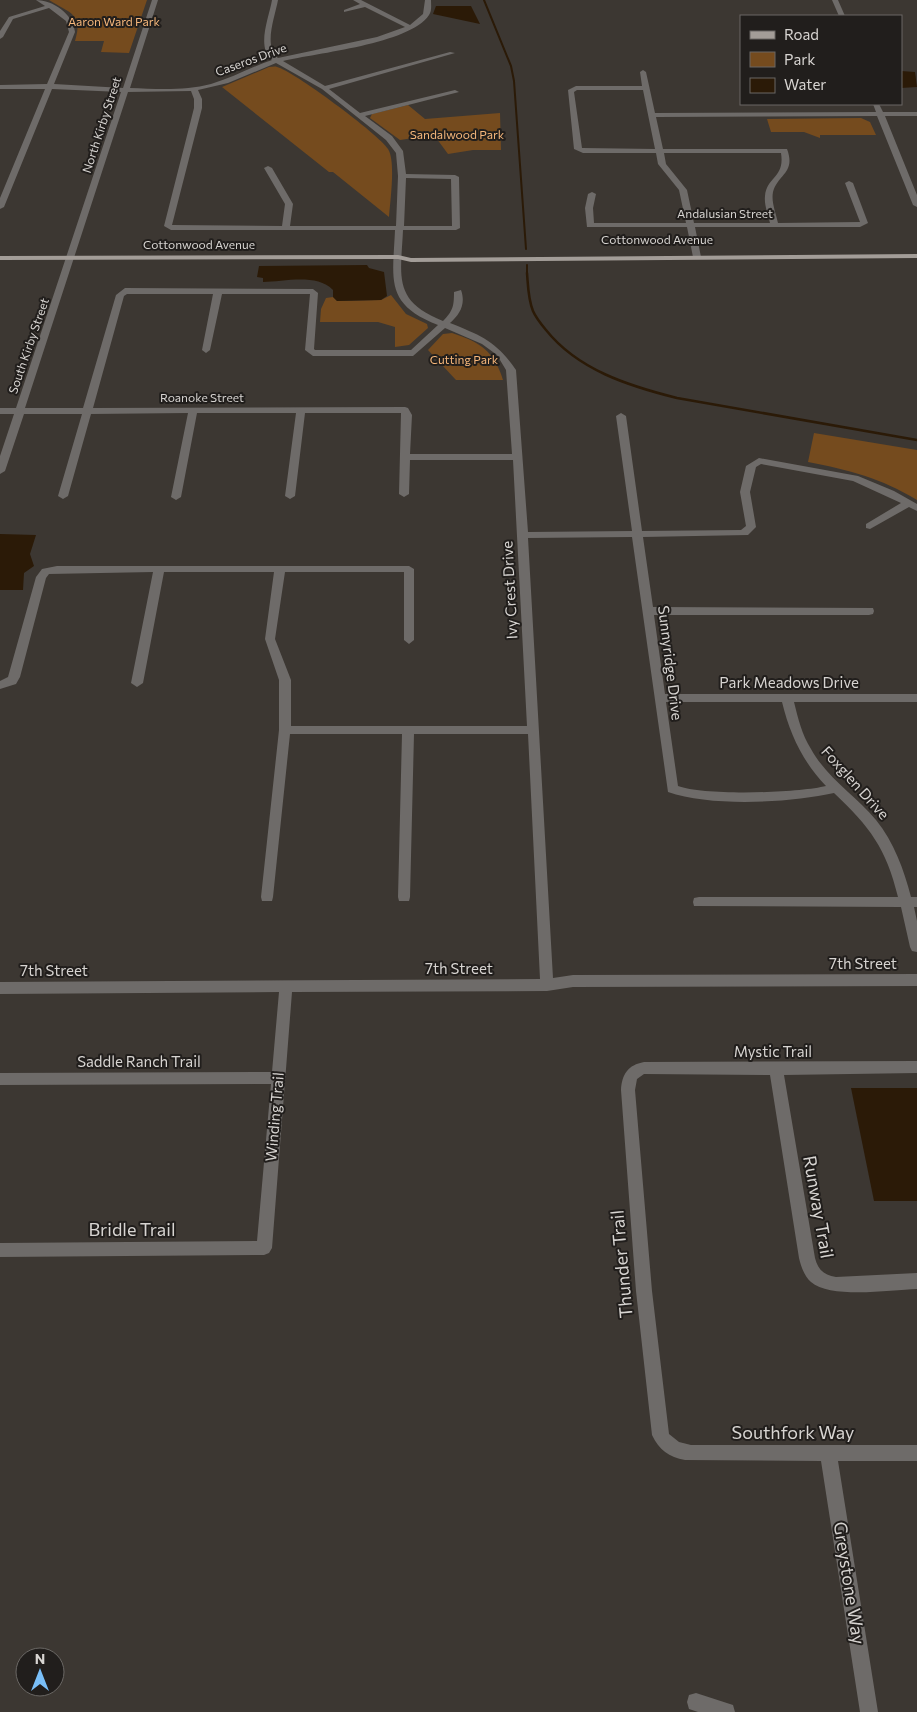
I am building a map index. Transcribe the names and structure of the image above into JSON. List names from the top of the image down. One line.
{"streets":{"main road":["Cottonwood Avenue"],"street":["Caseros Drive","North Kirby Street","Andalusian Street","South Kirby Street","Roanoke Street","Ivy Crest Drive","Sunnyridge Drive","Park Meadows Drive","Foxglen Drive","7th Street","Mystic Trail","Saddle Ranch Trail","Winding Trail","Runway Trail","Bridle Trail","Thunder Trail","Southfork Way","Greystone Way"]},"crossings":[["Caseros Drive","North Kirby Street"],["Caseros Drive","Ivy Crest Drive"],["North Kirby Street","Cottonwood Avenue"],["North Kirby Street","South Kirby Street"],["Cottonwood Avenue","South Kirby Street"],["Cottonwood Avenue","Ivy Crest Drive"],["South Kirby Street","Roanoke Street"],["Ivy Crest Drive","7th Street"],["Sunnyridge Drive","Park Meadows Drive"],["Sunnyridge Drive","Foxglen Drive"],["Park Meadows Drive","Foxglen Drive"],["7th Street","Winding Trail"],["Mystic Trail","Runway Trail"],["Mystic Trail","Thunder Trail"],["Saddle Ranch Trail","Winding Trail"],["Winding Trail","Bridle Trail"],["Thunder Trail","Southfork Way"],["Southfork Way","Greystone Way"]],"parks":["Aaron Ward Park","Sandalwood Park","Cutting Park"],"legend":["Road","Park","Water"],"north":"top"}
